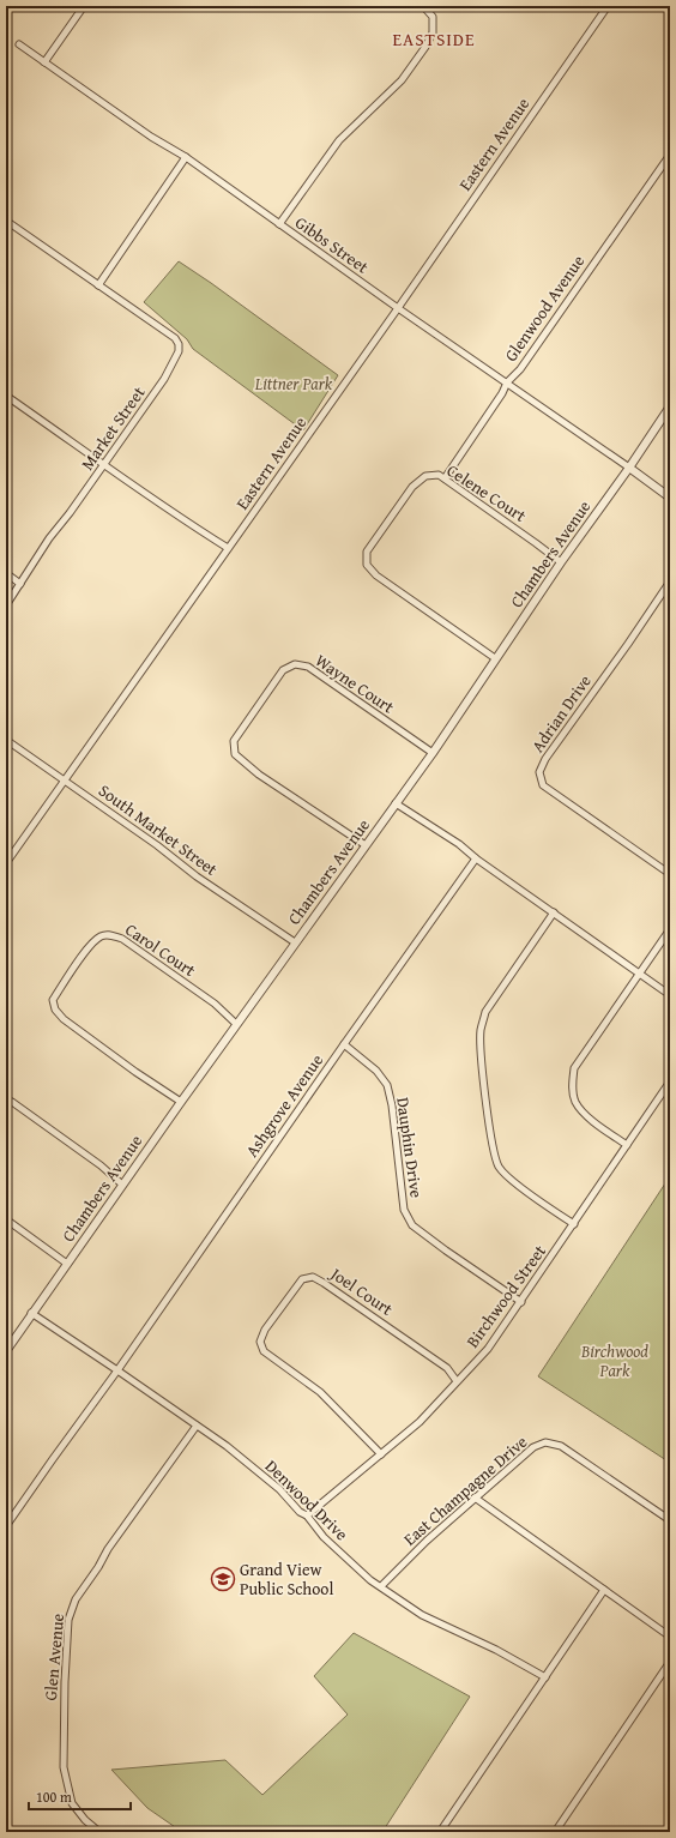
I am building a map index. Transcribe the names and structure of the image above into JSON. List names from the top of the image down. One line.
{"streets":{"street":["Eastern Avenue","Gibbs Street","Glenwood Avenue","Market Street","Celene Court","Chambers Avenue","Wayne Court","Adrian Drive","South Market Street","Carol Court","Ashgrove Avenue","Dauphin Drive","Joel Court","Birchwood Street","East Champagne Drive","Denwood Drive","Glen Avenue"]},"crossings":[["Eastern Avenue","Gibbs Street"],["Eastern Avenue","South Market Street"],["Gibbs Street","Glenwood Avenue"],["Gibbs Street","Chambers Avenue"],["Glenwood Avenue","Celene Court"],["Celene Court","Chambers Avenue"],["Chambers Avenue","Wayne Court"],["Chambers Avenue","South Market Street"],["Chambers Avenue","Carol Court"],["Chambers Avenue","Denwood Drive"],["Ashgrove Avenue","Dauphin Drive"],["Ashgrove Avenue","Denwood Drive"],["Dauphin Drive","Birchwood Street"],["Joel Court","Birchwood Street"],["Birchwood Street","Denwood Drive"],["East Champagne Drive","Denwood Drive"],["Denwood Drive","Glen Avenue"]],"districts":["EASTSIDE"],"parks":["Littner Park","Birchwood Park"],"places":{"school or university":["Grand View Public School"]},"scale_bar":"100 m"}
